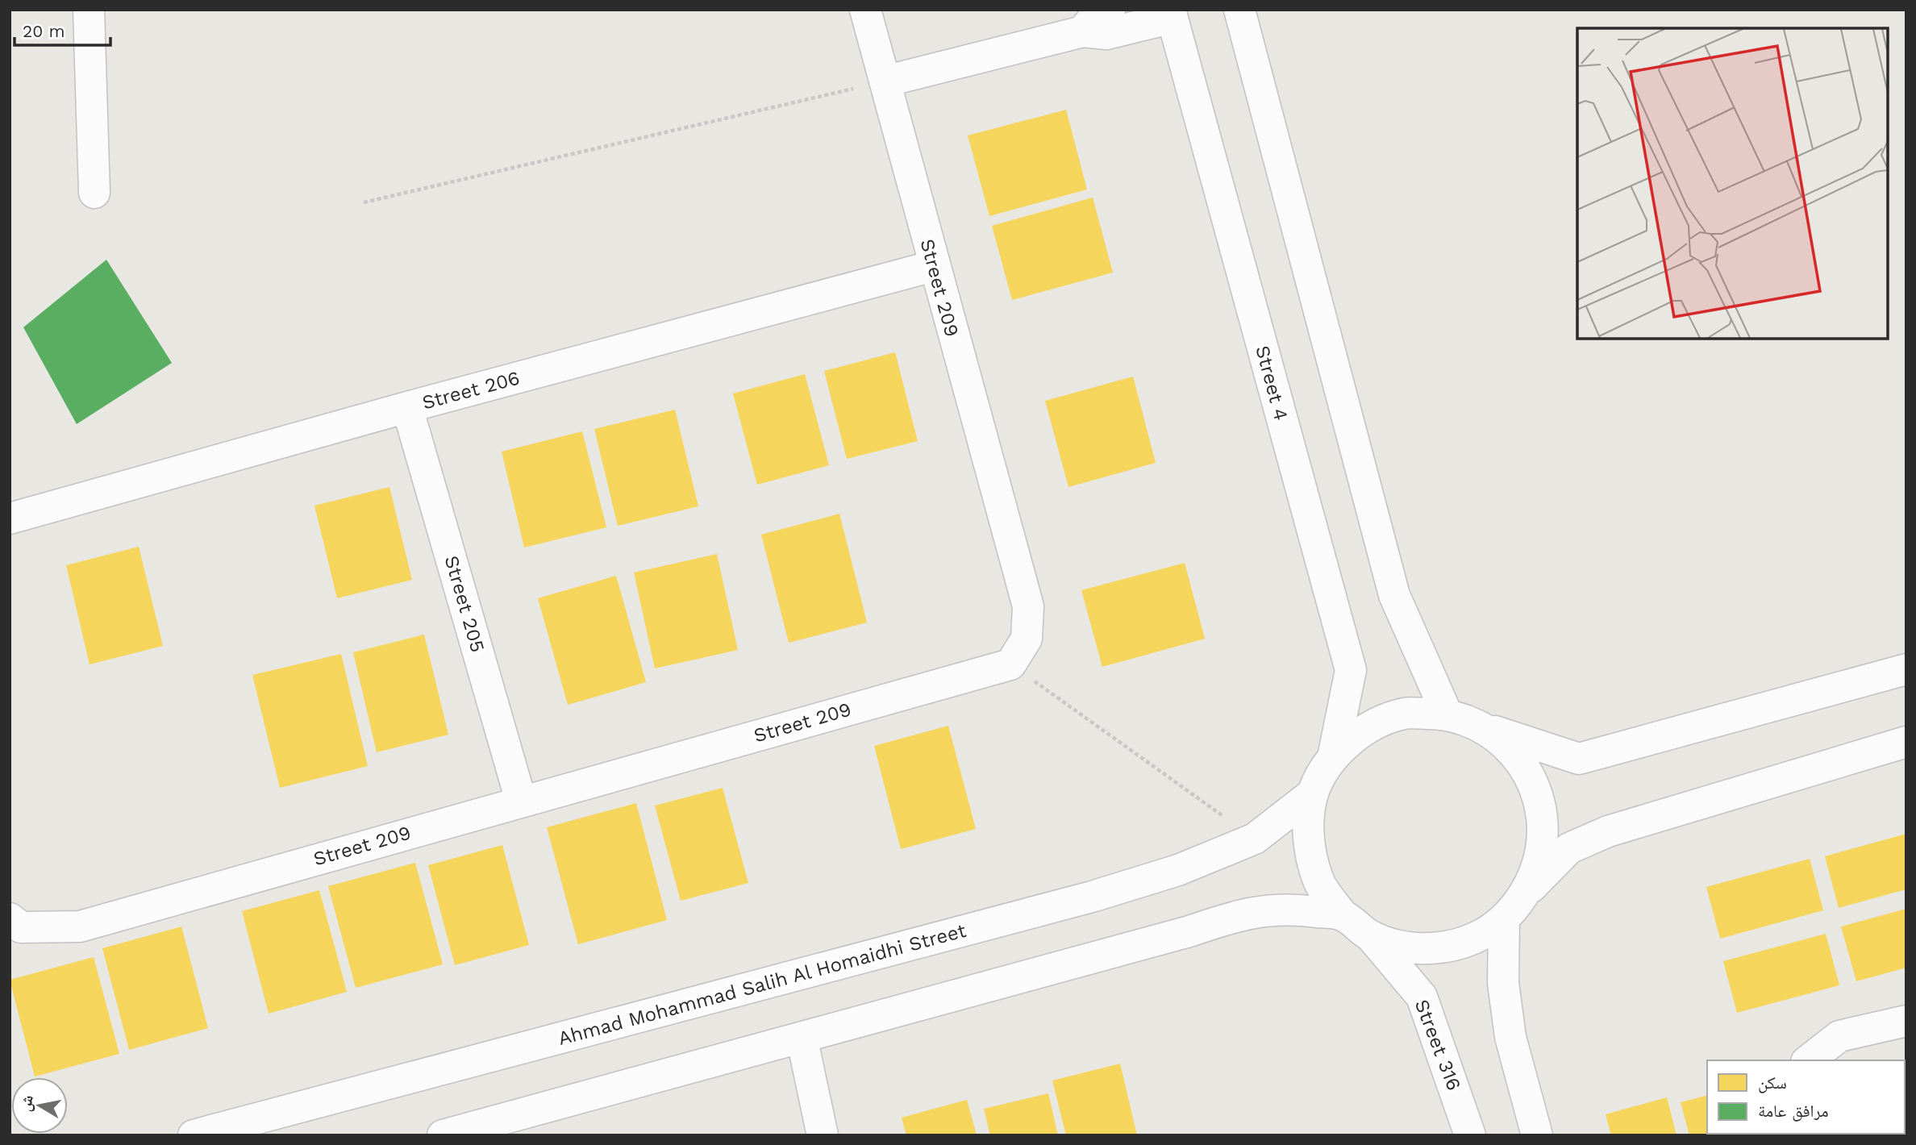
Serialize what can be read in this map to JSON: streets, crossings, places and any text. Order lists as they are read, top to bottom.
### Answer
{
  "streets": {
    "street": [
      "Street 209",
      "Street 4",
      "Street 206",
      "Street 205",
      "Ahmad Mohammad Salih Al Homaidhi Street",
      "Street 316"
    ]
  },
  "crossings": [
    ["Street 209", "Street 206"],
    ["Street 209", "Street 205"],
    ["Street 206", "Street 205"]
  ],
  "legend": ["سكن", "مرافق عامة"],
  "scale_bar": "20 m",
  "north": "left"
}
